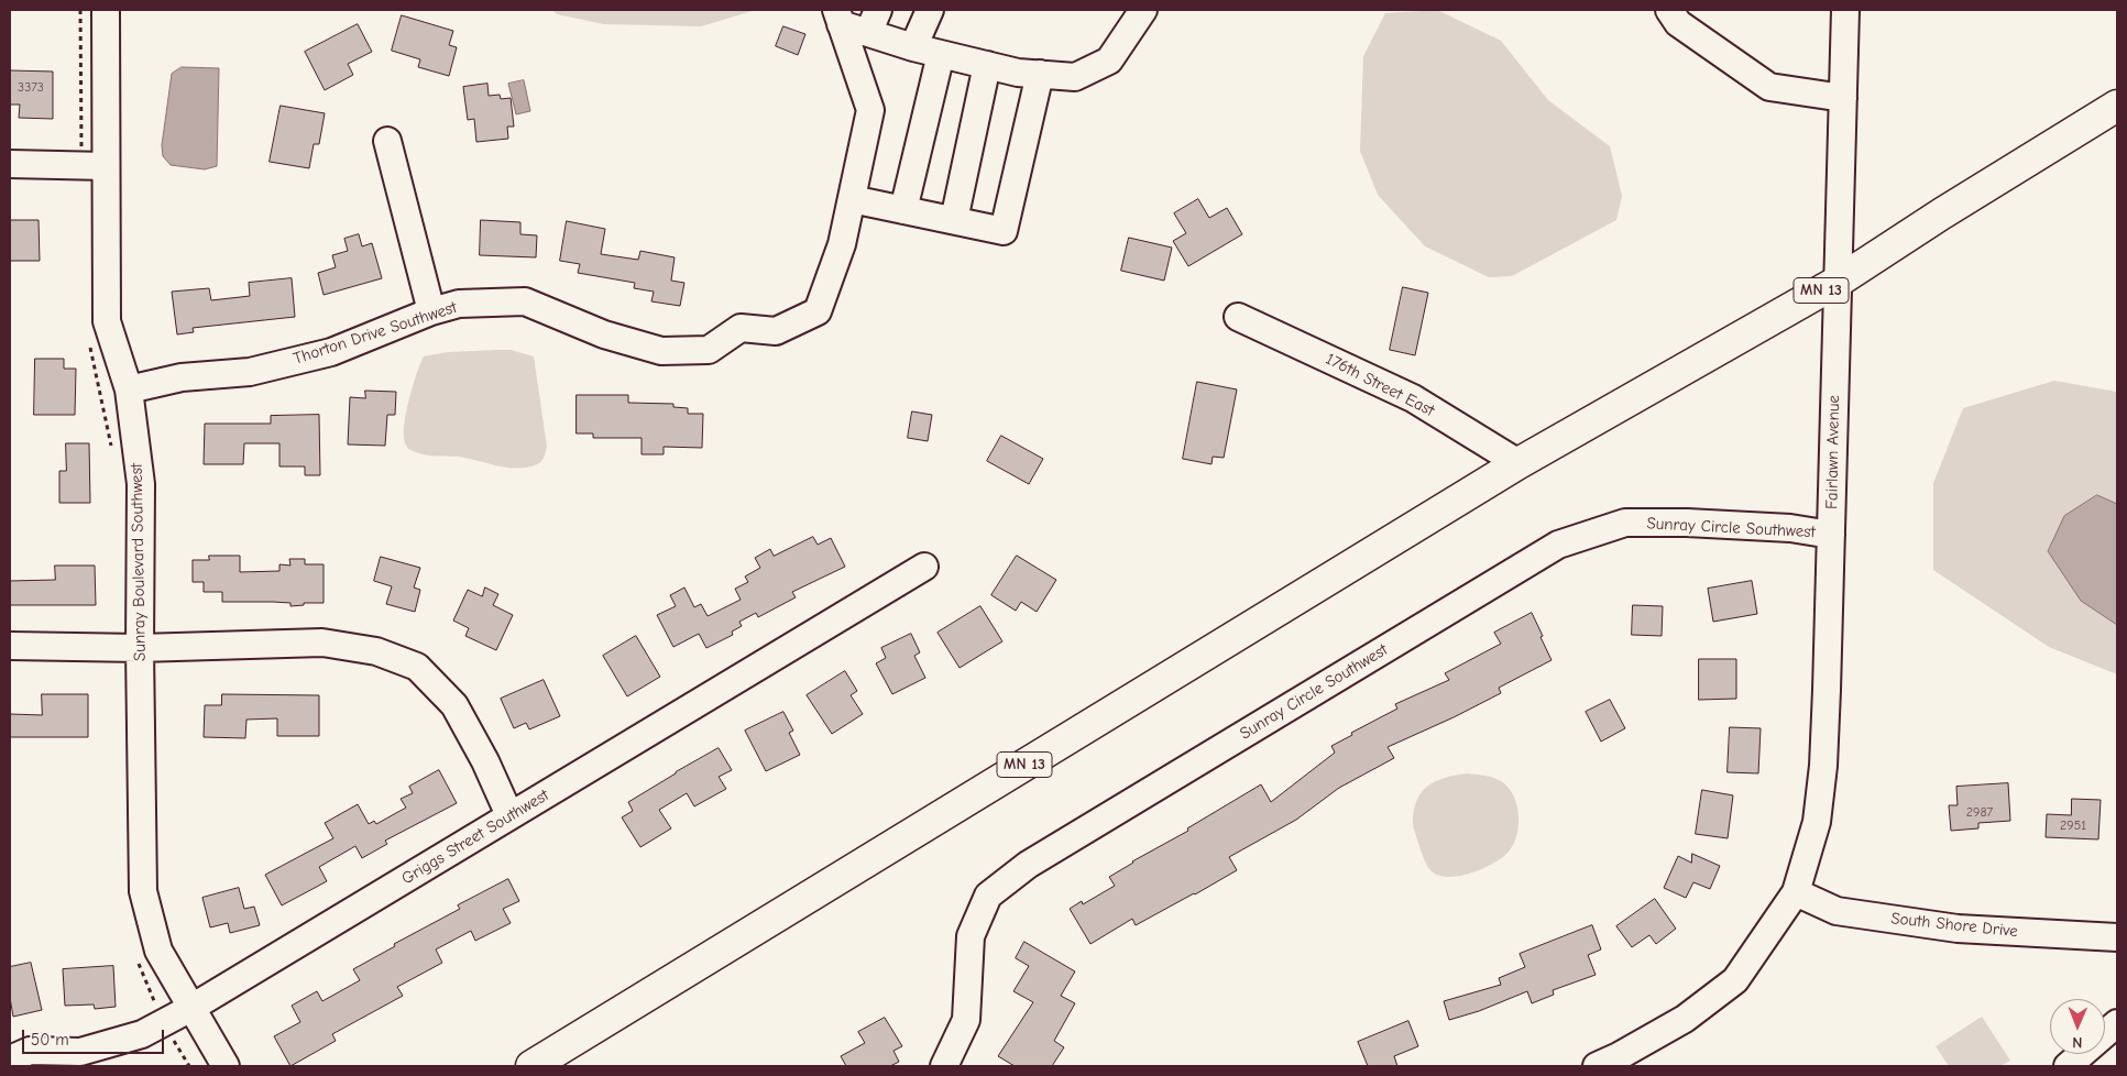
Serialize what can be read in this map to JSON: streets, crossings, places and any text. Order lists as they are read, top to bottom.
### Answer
{
  "streets": {
    "main road": ["MN 13"],
    "street": [
      "Thorton Drive Southwest",
      "176th Street East",
      "Fairlawn Avenue",
      "Sunray Circle Southwest",
      "Sunray Boulevard Southwest",
      "Griggs Street Southwest",
      "South Shore Drive"
    ]
  },
  "crossings": [
    ["MN 13", "176th Street East"],
    ["MN 13", "Fairlawn Avenue"],
    ["Thorton Drive Southwest", "Sunray Boulevard Southwest"],
    ["Fairlawn Avenue", "Sunray Circle Southwest"],
    ["Fairlawn Avenue", "South Shore Drive"],
    ["Sunray Boulevard Southwest", "Griggs Street Southwest"]
  ],
  "house_numbers": ["3373", "2987", "2951"],
  "scale_bar": "50 m",
  "north": "bottom"
}
